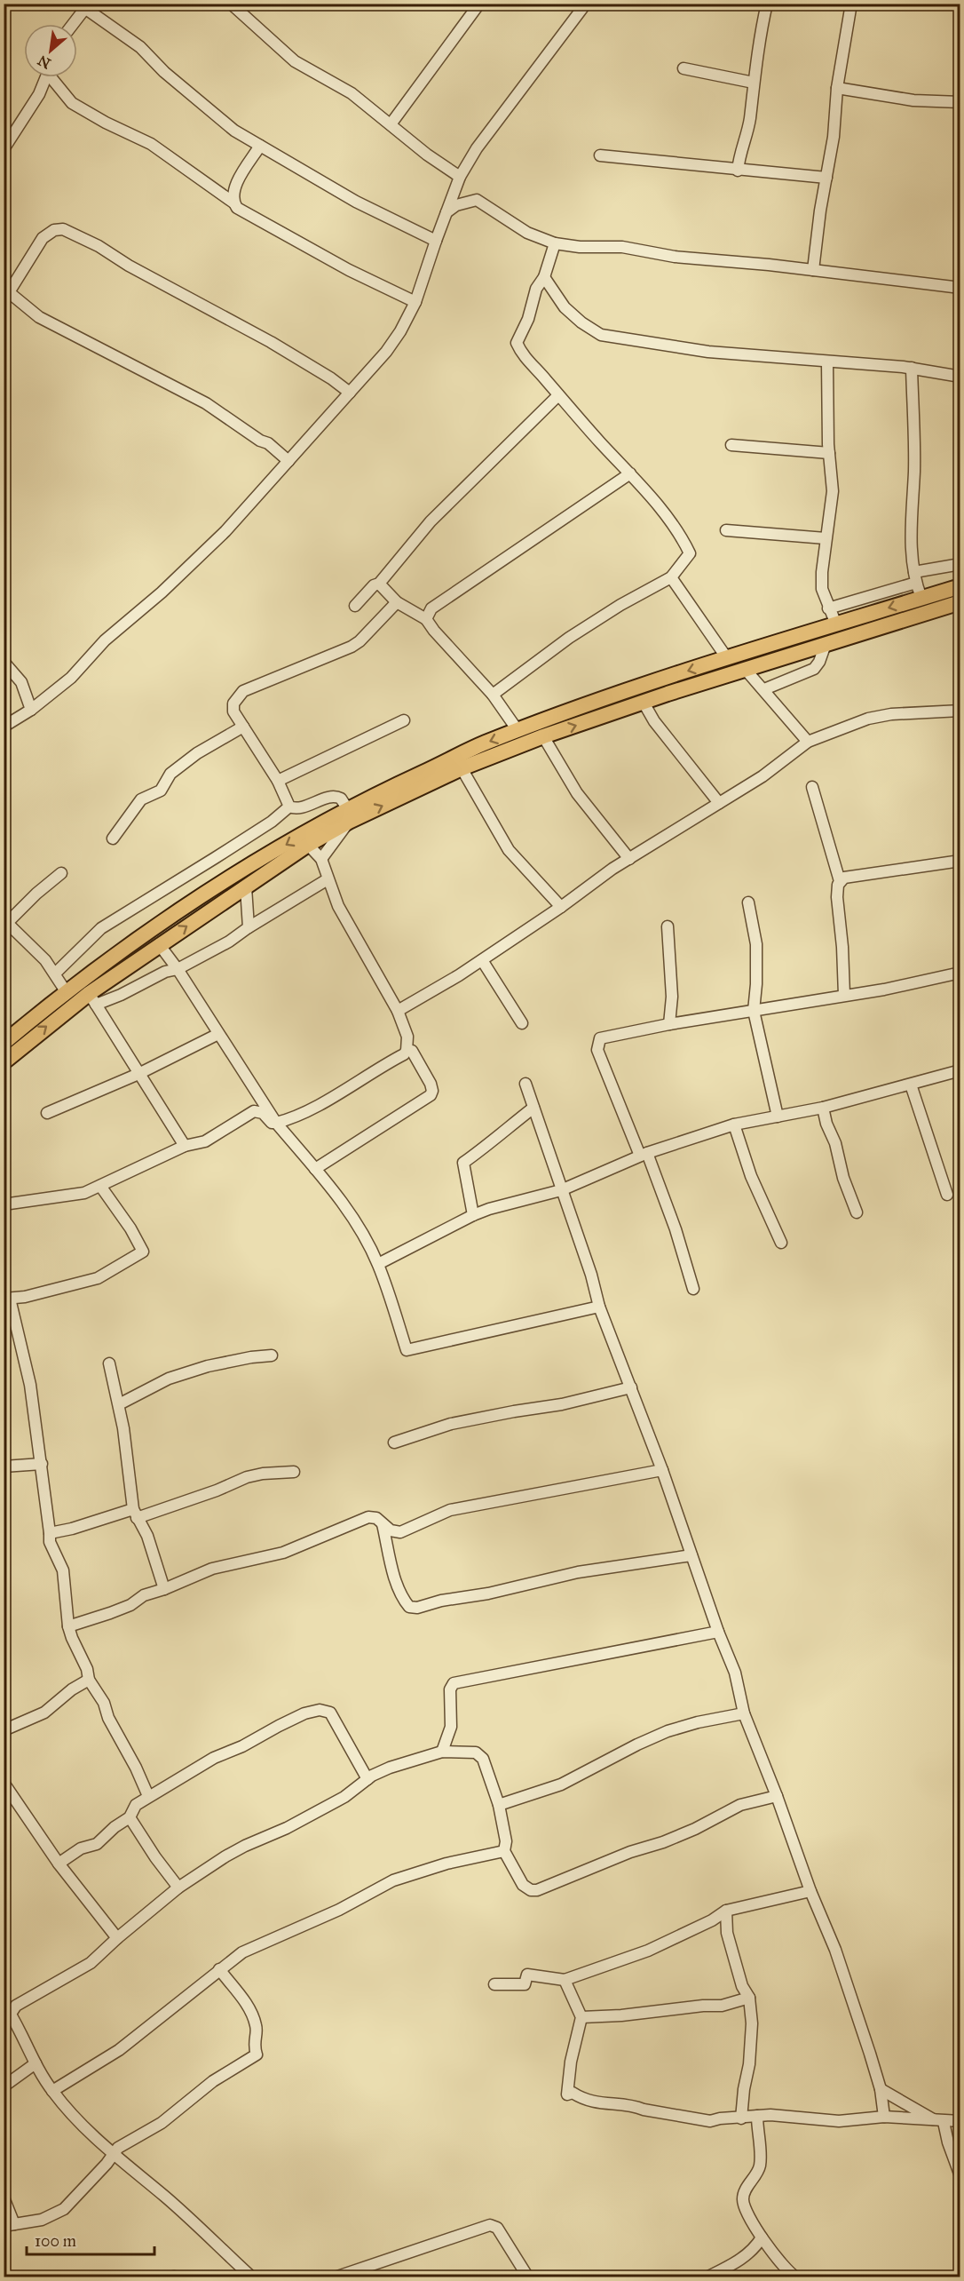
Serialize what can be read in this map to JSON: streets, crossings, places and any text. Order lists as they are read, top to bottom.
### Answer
{
  "scale_bar": "100 m",
  "north": "bottom left"
}
